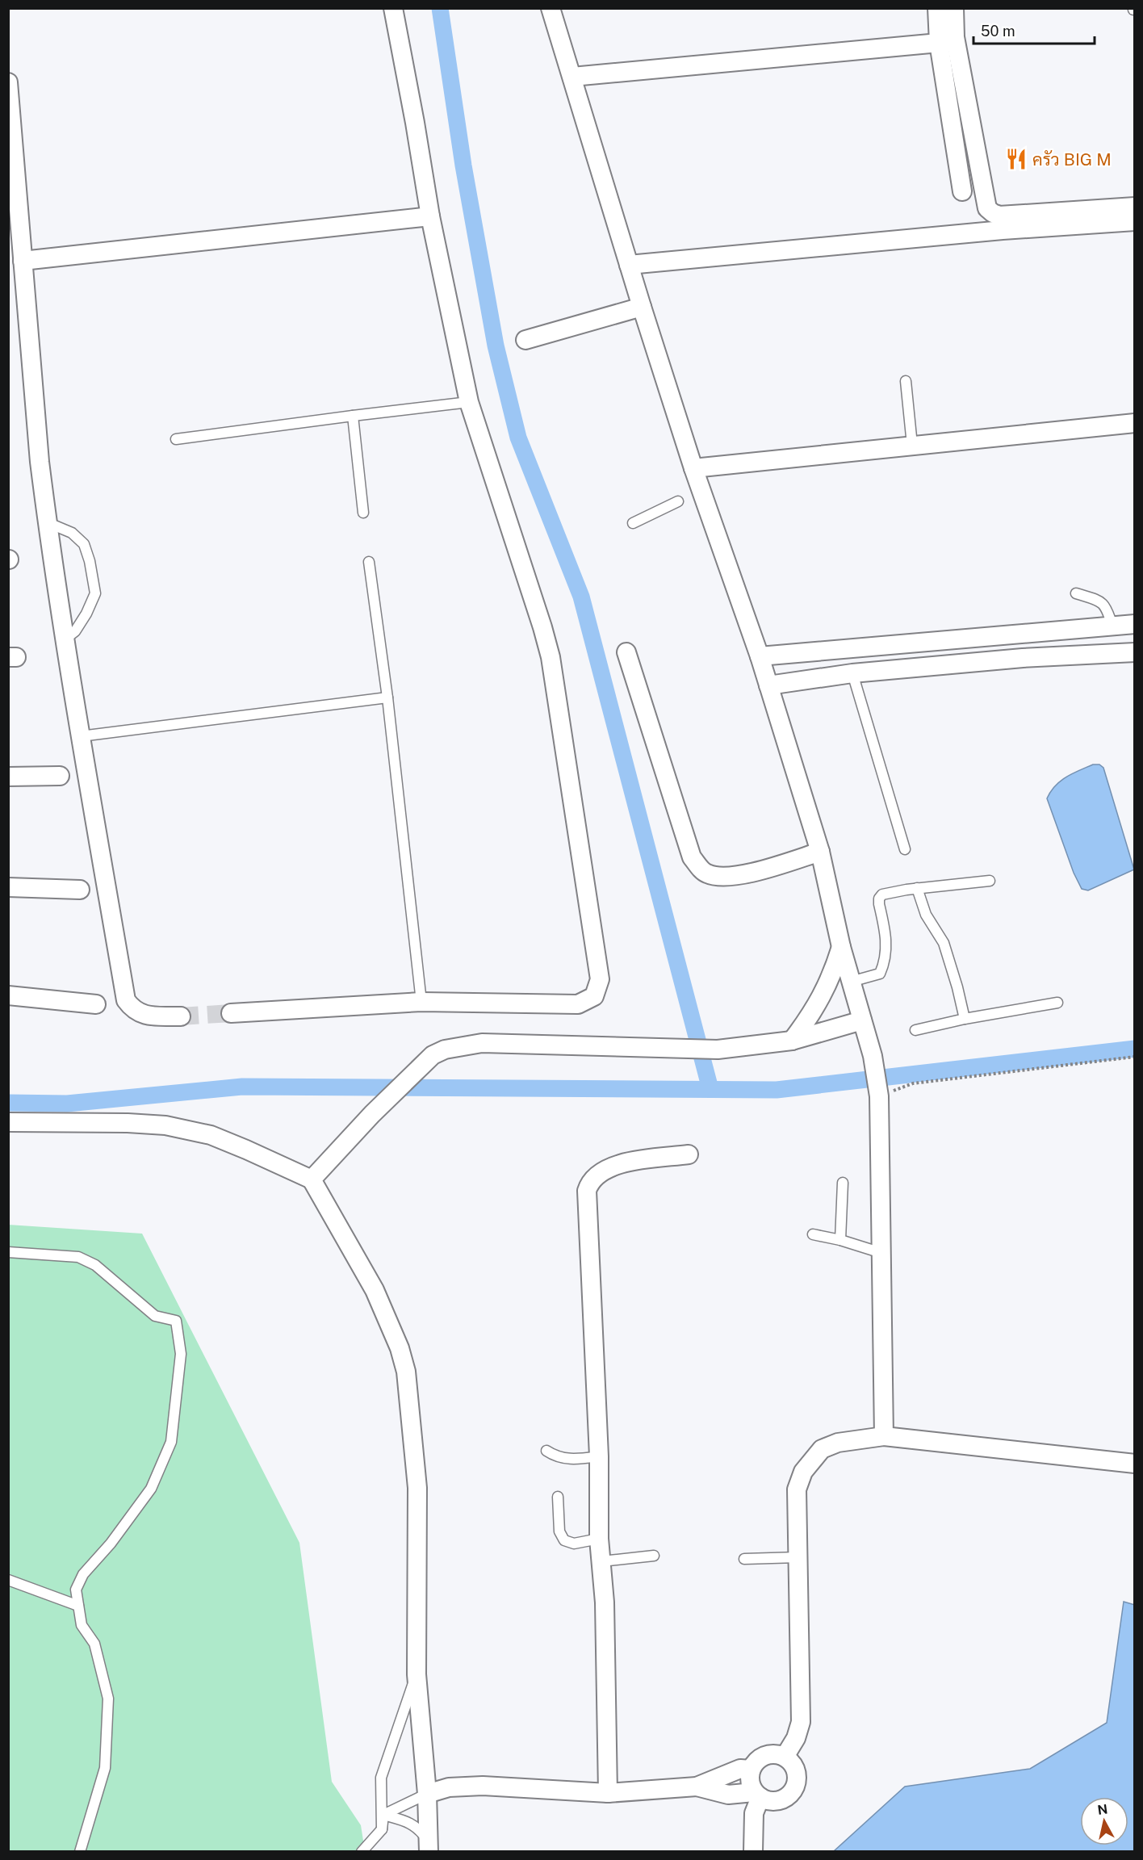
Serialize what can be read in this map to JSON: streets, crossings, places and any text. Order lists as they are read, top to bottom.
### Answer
{
  "places": {
    "restaurant": ["ครัว BIG M"]
  },
  "scale_bar": "50 m",
  "north": "top"
}
